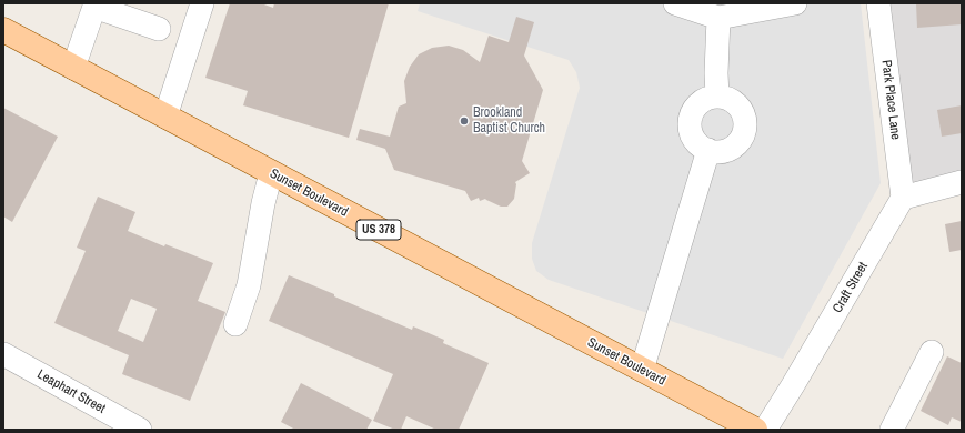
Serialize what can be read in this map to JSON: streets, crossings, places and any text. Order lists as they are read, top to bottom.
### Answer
{
  "streets": {
    "main road": ["Sunset Boulevard", "US 378"],
    "street": ["Park Place Lane", "Craft Street", "Leaphart Street"]
  },
  "crossings": [
    ["Park Place Lane", "Craft Street"]
  ],
  "places": ["Brookland Baptist Church"]
}
